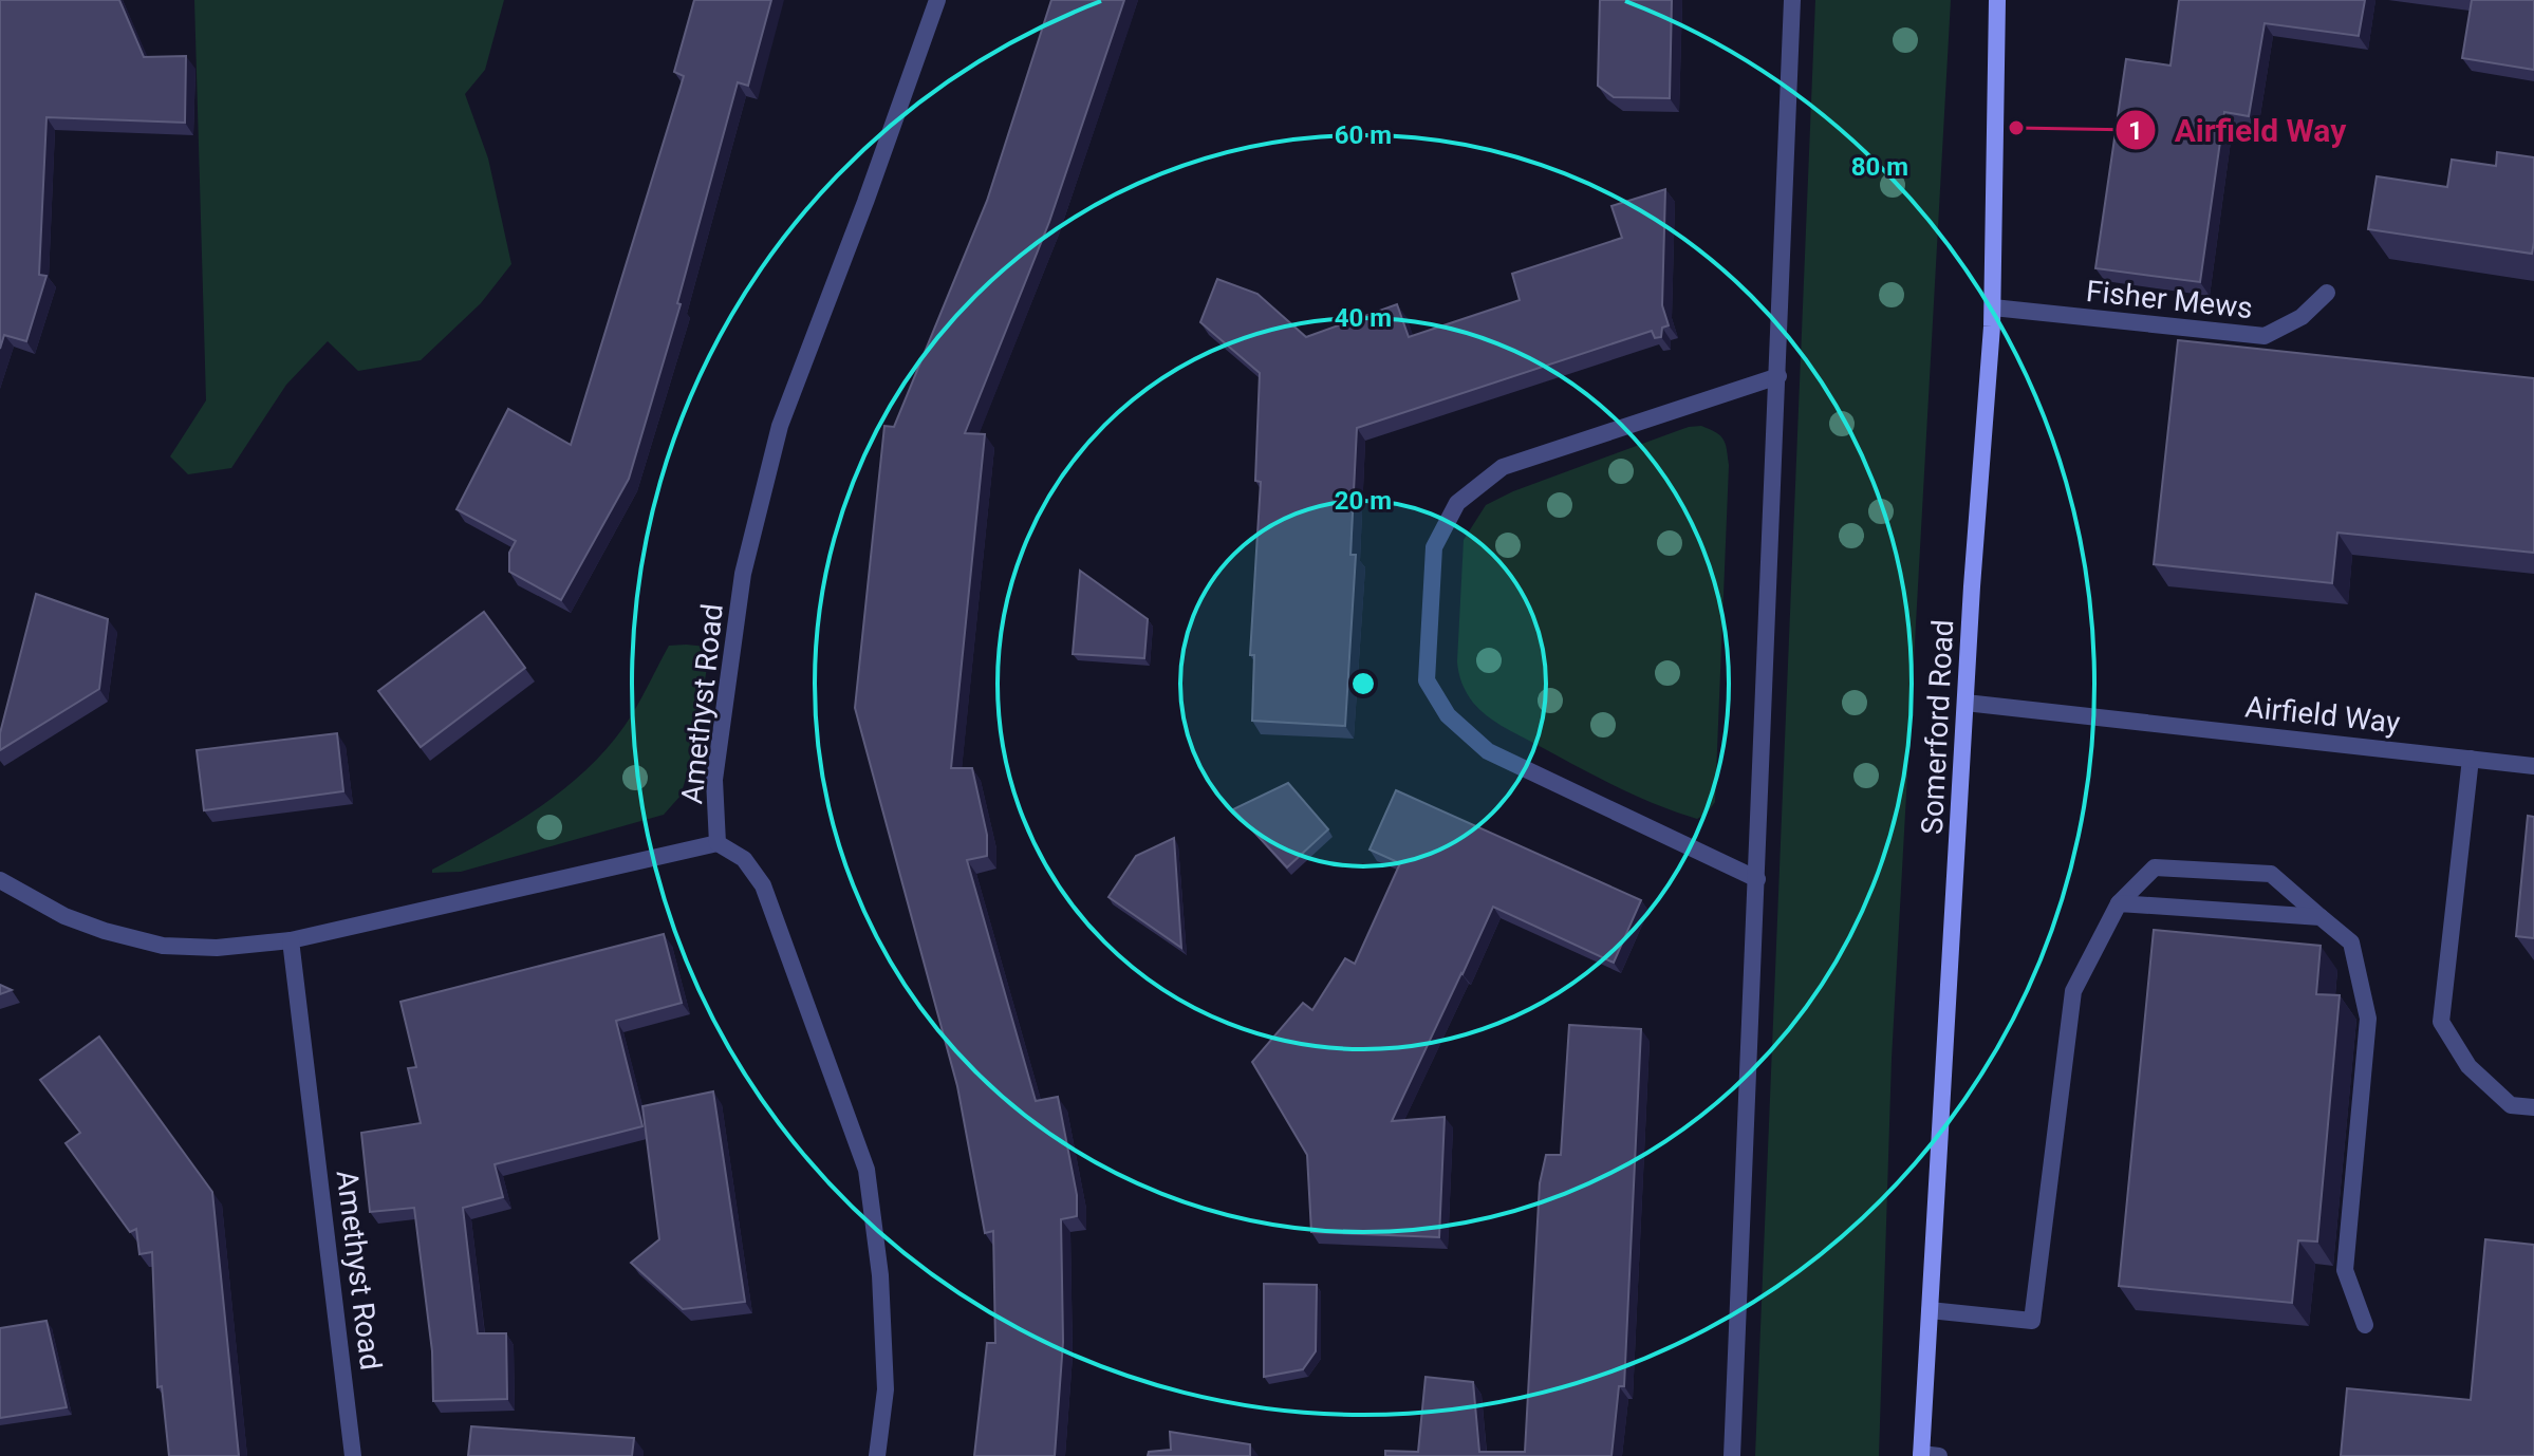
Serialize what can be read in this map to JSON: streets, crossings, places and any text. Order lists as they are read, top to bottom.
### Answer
{
  "streets": {
    "main road": ["Somerford Road"],
    "street": ["Fisher Mews", "Amethyst Road", "Airfield Way"]
  },
  "crossings": [
    ["Fisher Mews", "Somerford Road"],
    ["Airfield Way", "Somerford Road"]
  ],
  "places": ["Airfield Way"],
  "rings": [
    "60 m",
    "80 m",
    "40 m",
    "20 m"
  ]
}
